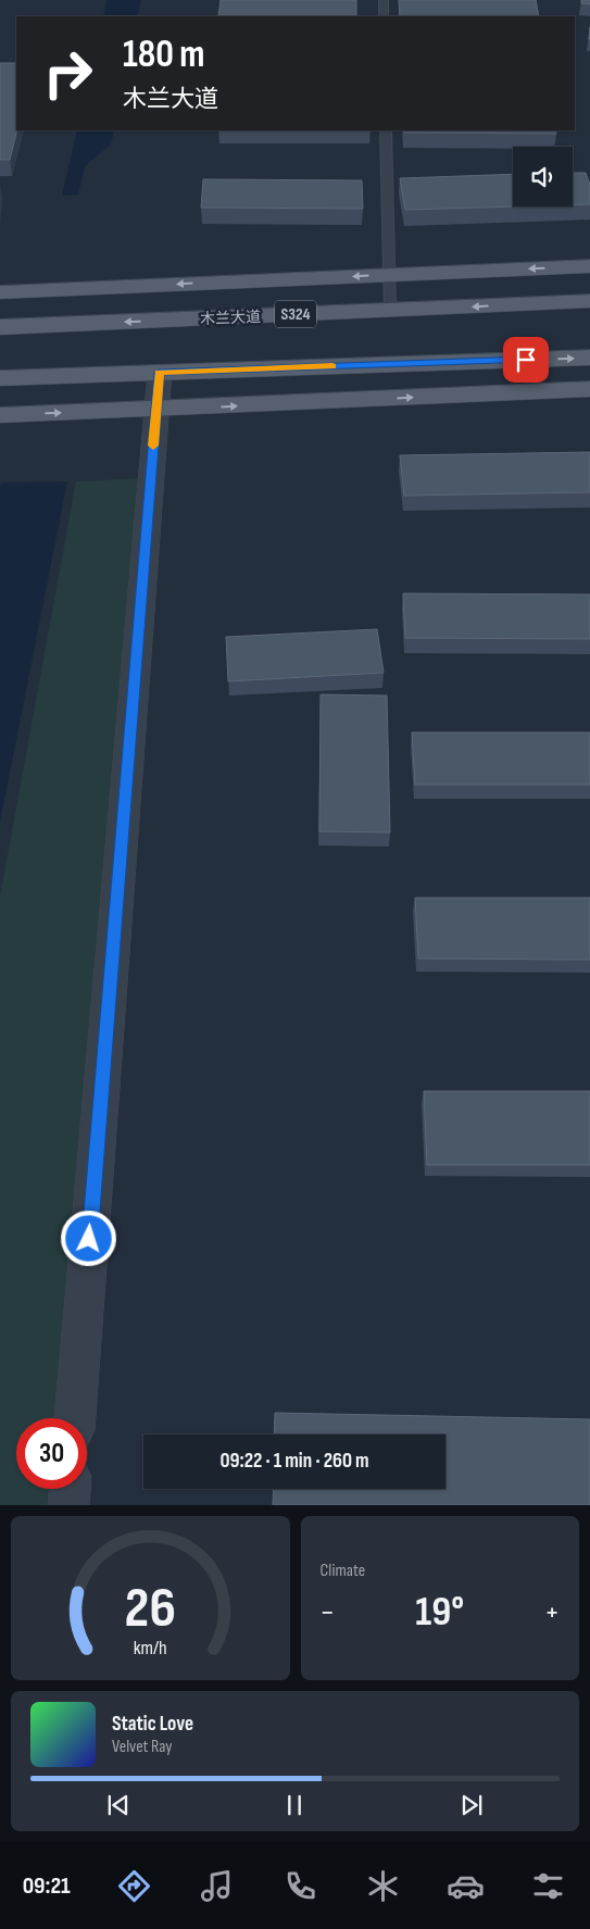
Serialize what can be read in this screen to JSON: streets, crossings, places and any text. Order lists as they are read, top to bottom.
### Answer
{
  "streets": {
    "main road": ["S324", "木兰大道"]
  },
  "page": {
    "turn": ["180 m", "木兰大道"],
    "limit": "30",
    "trip": "09:22 · 1 min · 260 m",
    "tile": "Climate",
    "heat": ["−", "19°", "+"],
    "song": ["Static Love", "Velvet Ray"],
    "tabs": "09:21",
    "gauge": ["26", "km/h"]
  }
}
